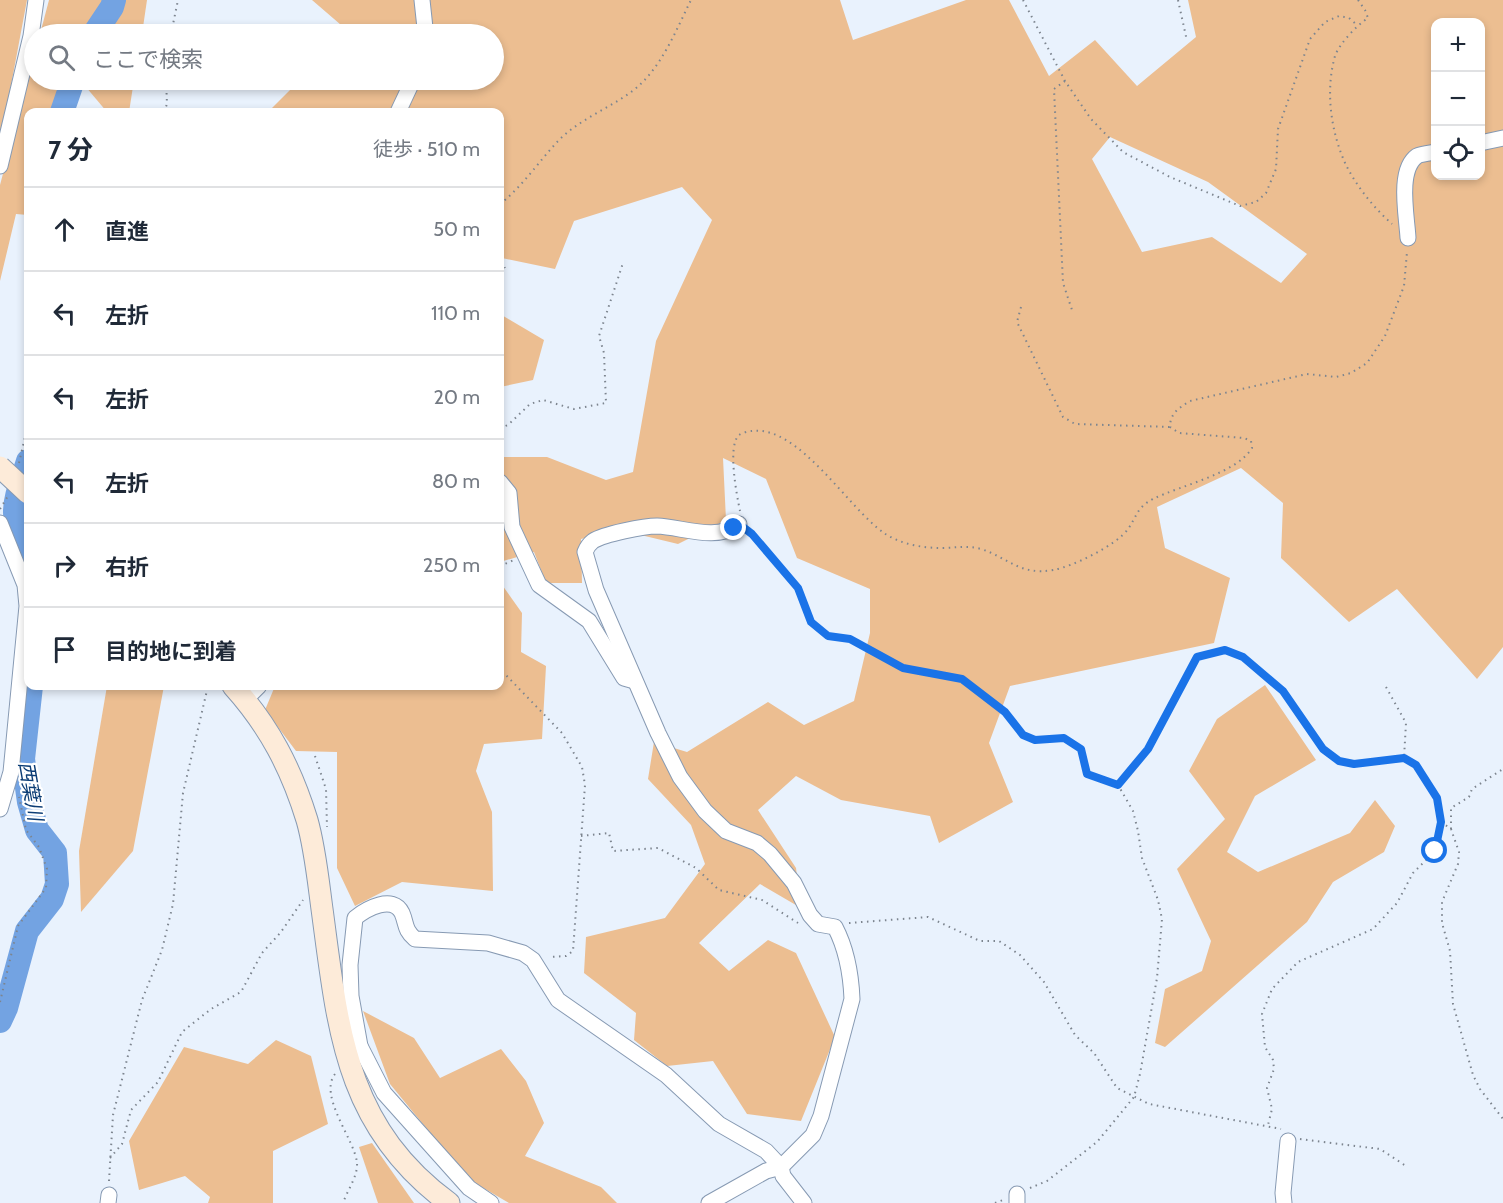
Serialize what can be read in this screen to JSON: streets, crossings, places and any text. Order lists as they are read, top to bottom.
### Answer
{
  "water": ["西葉川"],
  "page": {
    "map_buttons": ["+", "−"],
    "search": "ここで検索",
    "heading": ["7 分", "徒歩 · 510 m"],
    "list": [
      ["直進", "50 m"],
      ["左折", "110 m"],
      ["左折", "20 m"],
      ["左折", "80 m"],
      ["右折", "250 m"],
      "目的地に到着"
    ]
  }
}
